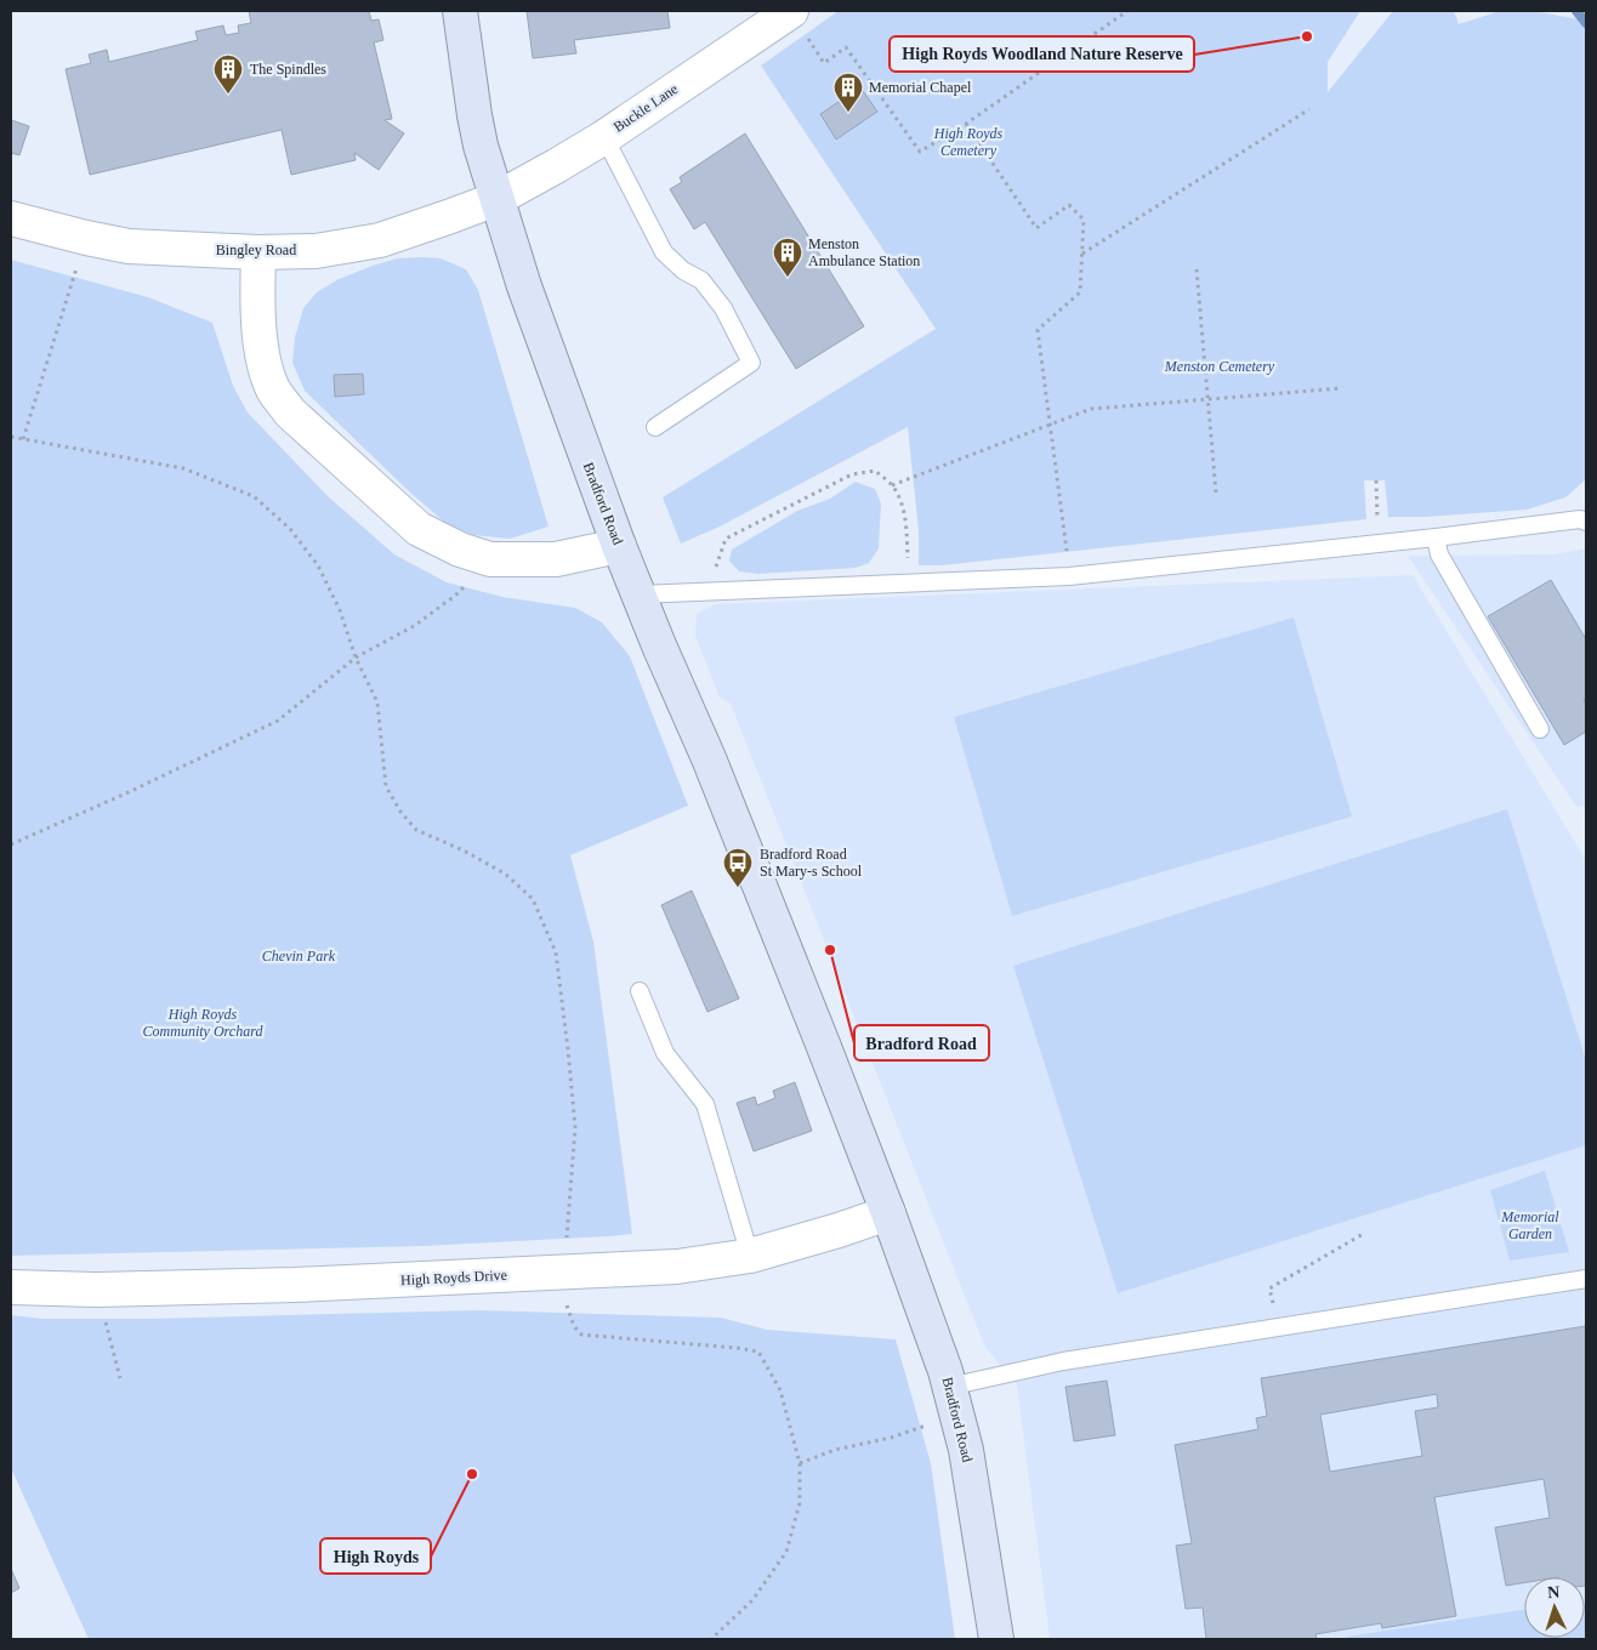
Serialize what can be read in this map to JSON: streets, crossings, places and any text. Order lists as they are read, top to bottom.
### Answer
{
  "streets": {
    "main road": ["Bradford Road"],
    "street": ["Buckle Lane", "Bingley Road", "High Royds Drive"]
  },
  "crossings": [
    ["Buckle Lane", "Bingley Road"],
    ["Buckle Lane", "Bradford Road"],
    ["Bingley Road", "Bradford Road"],
    ["Bradford Road", "High Royds Drive"]
  ],
  "parks": [
    "High Royds Cemetery",
    "Menston Cemetery",
    "Chevin Park",
    "High Royds Community Orchard",
    "Memorial Garden"
  ],
  "places": {
    "other": ["High Royds Woodland Nature Reserve", "Bradford Road", "High Royds"],
    "building": ["The Spindles", "Memorial Chapel", "Menston Ambulance Station"],
    "bus stop": ["Bradford Road St Mary-s School"]
  },
  "north": "top"
}
